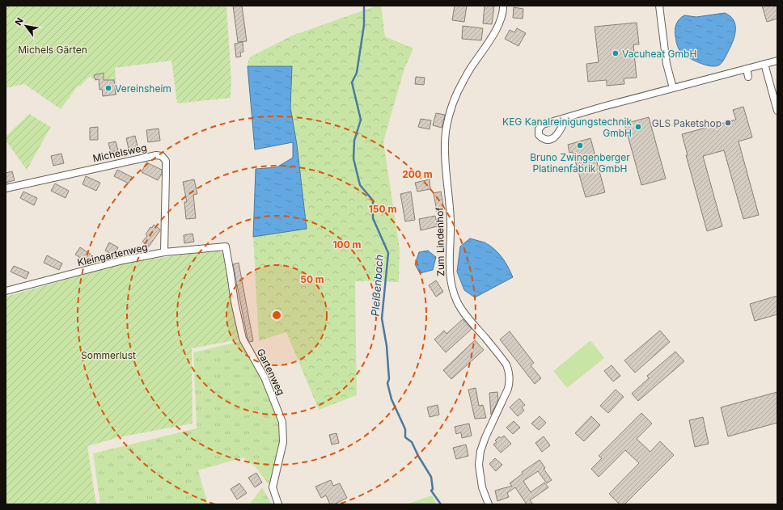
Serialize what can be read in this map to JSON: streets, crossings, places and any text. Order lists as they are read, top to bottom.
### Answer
{
  "streets": {
    "street": [
      "Michelsweg",
      "Zum Lindenhof",
      "Kleingartenweg",
      "Gartenweg"
    ]
  },
  "crossings": [
    ["Michelsweg", "Kleingartenweg"],
    ["Kleingartenweg", "Gartenweg"]
  ],
  "water": ["Pleißenbach"],
  "parks": ["Michels Gärten", "Sommerlust"],
  "places": [
    "Vacuheat GmbH",
    "Vereinsheim",
    "GLS Paketshop",
    "KEG Kanalreinigungstechnik GmbH",
    "Bruno Zwingenberger Platinenfabrik GmbH"
  ],
  "north": "top left",
  "rings": [
    "200 m",
    "150 m",
    "100 m",
    "50 m"
  ]
}
